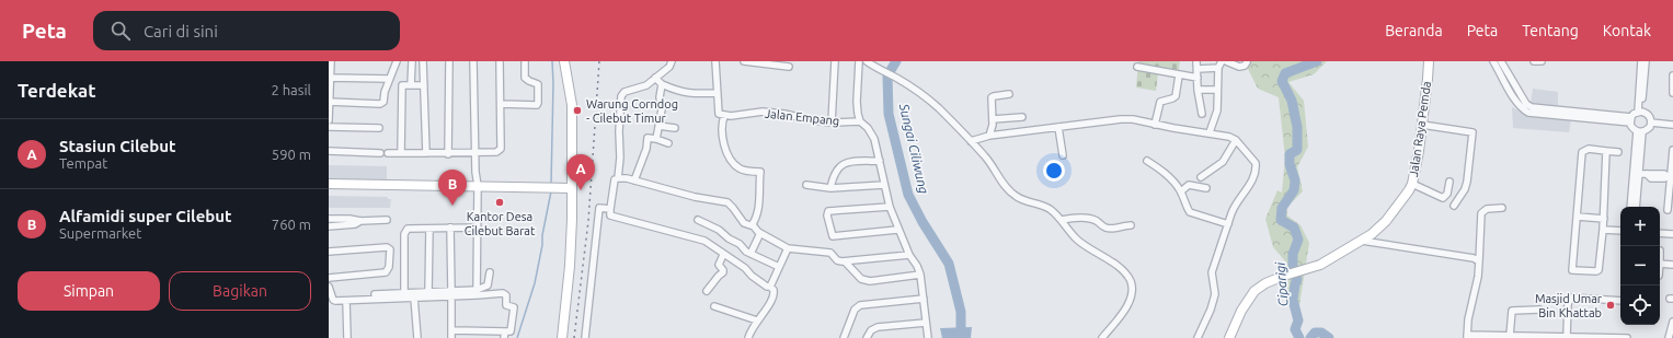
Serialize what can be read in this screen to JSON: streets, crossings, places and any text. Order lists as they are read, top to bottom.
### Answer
{
  "streets": {
    "main road": ["Jalan Raya Pemda"],
    "street": ["Jalan Empang"]
  },
  "water": ["Sungai Ciliwung", "Ciparigi"],
  "places": ["Warung Corndog - Cilebut Timur", "Kantor Desa Cilebut Barat", "Masjid Umar Bin Khattab"],
  "page": {
    "header": "Peta",
    "search": "Cari di sini",
    "nav": [
      "Beranda",
      "Peta",
      "Tentang",
      "Kontak"
    ],
    "heading": ["Terdekat", "2 hasil"],
    "list": [
      {
        "mark": "A",
        "name": "Stasiun Cilebut",
        "note": "Tempat",
        "value": "590 m"
      },
      {
        "mark": "B",
        "name": "Alfamidi super Cilebut",
        "note": "Supermarket",
        "value": "760 m"
      }
    ],
    "pins": ["A", "B"],
    "map_buttons": ["+", "−"],
    "buttons": ["Simpan", "Bagikan"]
  }
}
